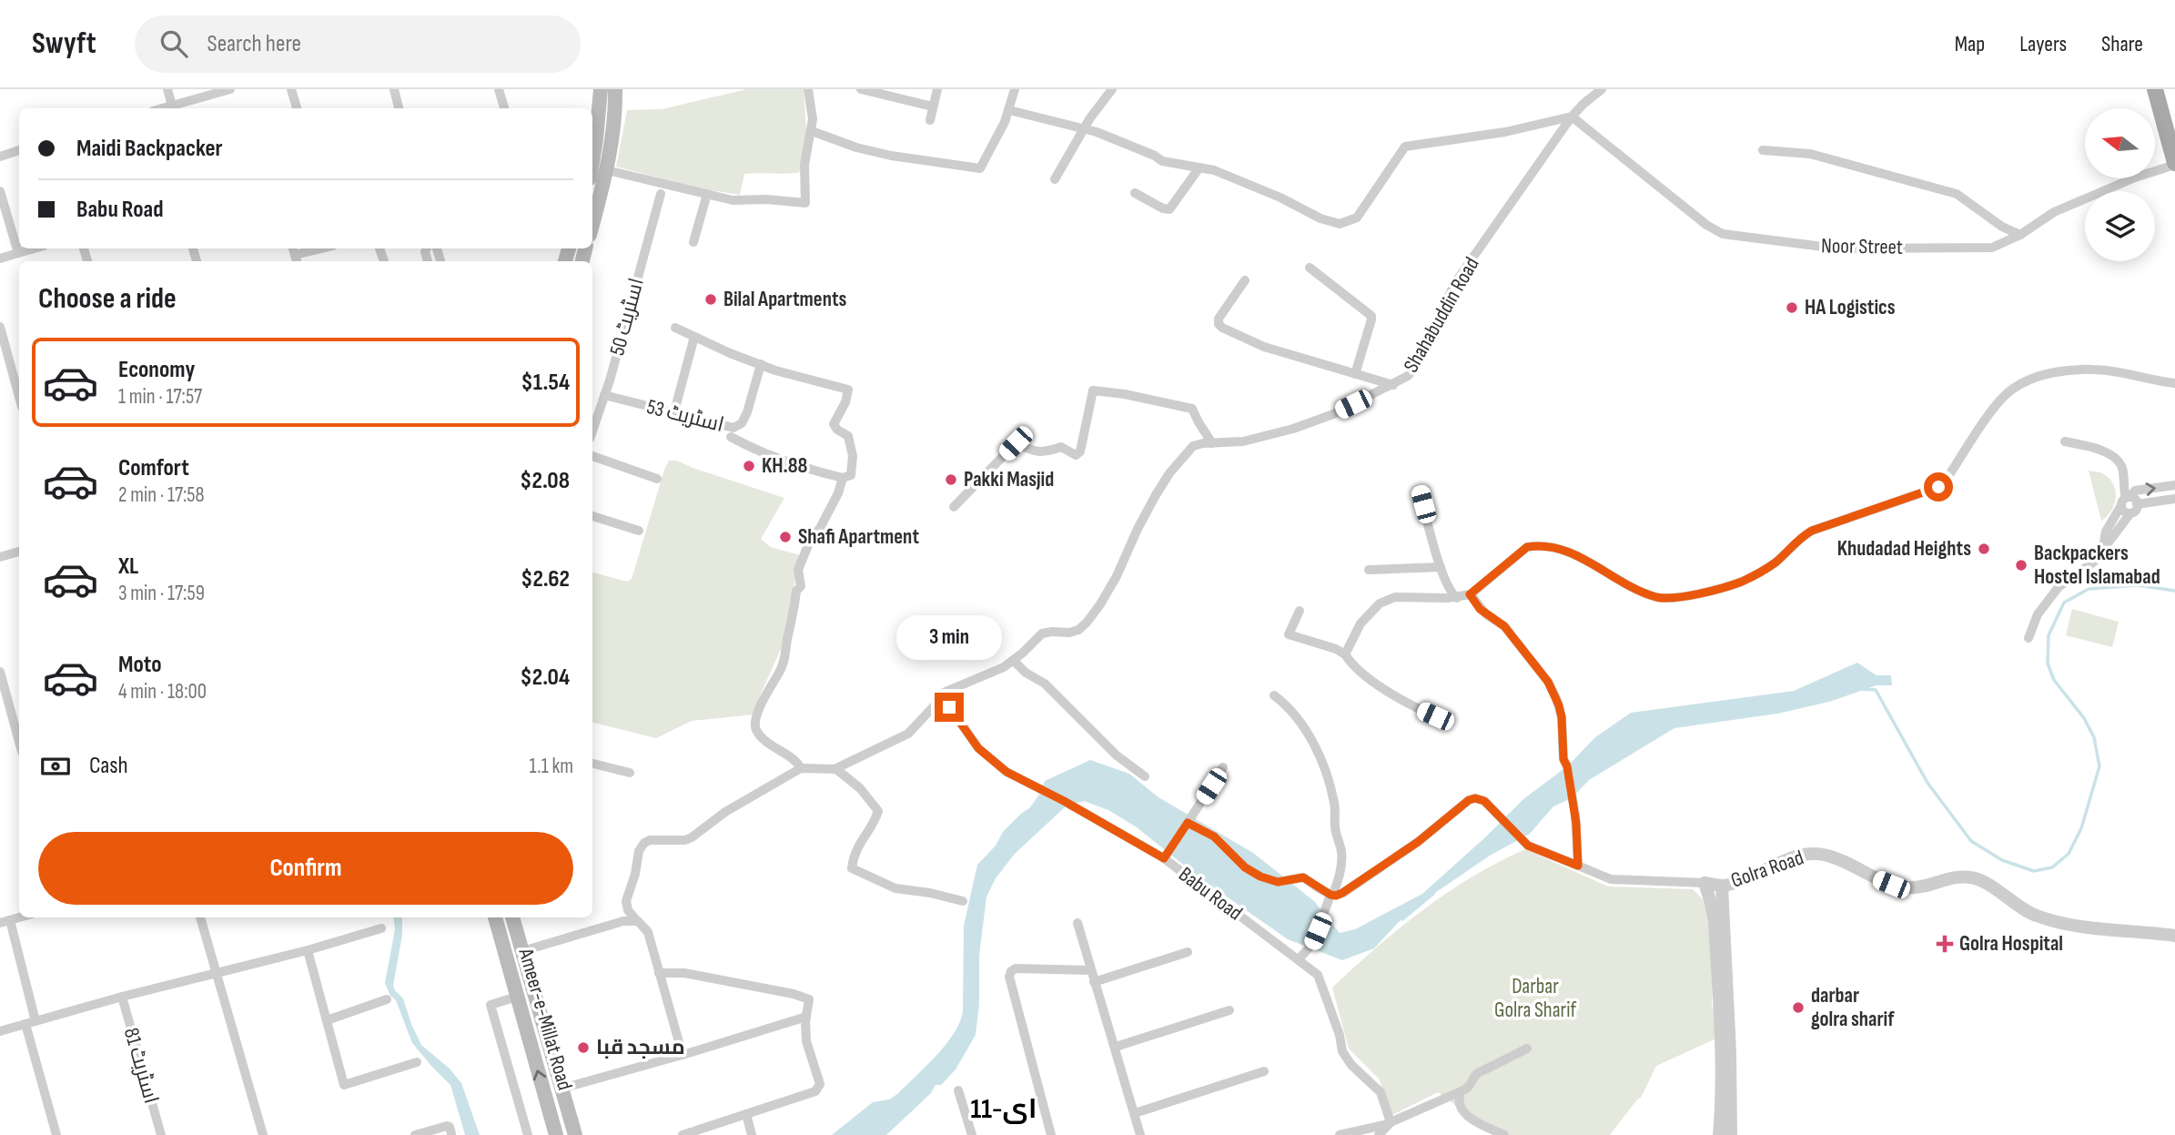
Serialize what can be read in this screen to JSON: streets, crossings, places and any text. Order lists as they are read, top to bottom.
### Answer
{
  "streets": {
    "main road": ["Ameer-e-Millat Road"],
    "street": [
      "Noor Street",
      "Shahabuddin Road",
      "اسٹریٹ 50",
      "اسٹریٹ 53",
      "Golra Road",
      "Babu Road",
      "اسٹریٹ 81"
    ]
  },
  "crossings": [
    ["Noor Street", "Shahabuddin Road"],
    ["اسٹریٹ 50", "اسٹریٹ 53"]
  ],
  "districts": ["ای-11"],
  "parks": ["Darbar Golra Sharif"],
  "places": {
    "other": [
      "Bilal Apartments",
      "HA Logistics",
      "KH.88",
      "Pakki Masjid",
      "Shafi Apartment",
      "Khudadad Heights",
      "Backpackers Hostel Islamabad",
      "darbar golra sharif",
      "مسجد قبا"
    ],
    "health": ["Golra Hospital"]
  },
  "north": "left",
  "page": {
    "header": "Swyft",
    "search": "Search here",
    "nav": ["Map", "Layers", "Share"],
    "banner": ["Maidi Backpacker", "Babu Road"],
    "heading": "Choose a ride",
    "list": [
      {
        "name": "Economy",
        "note": "1 min · 17:57",
        "value": "$1.54"
      },
      {
        "name": "Comfort",
        "note": "2 min · 17:58",
        "value": "$2.08"
      },
      {
        "name": "XL",
        "note": "3 min · 17:59",
        "value": "$2.62"
      },
      {
        "name": "Moto",
        "note": "4 min · 18:00",
        "value": "$2.04"
      }
    ],
    "bubble": "3 min",
    "pay": ["Cash", "1.1 km"],
    "buttons": "Confirm"
  }
}
